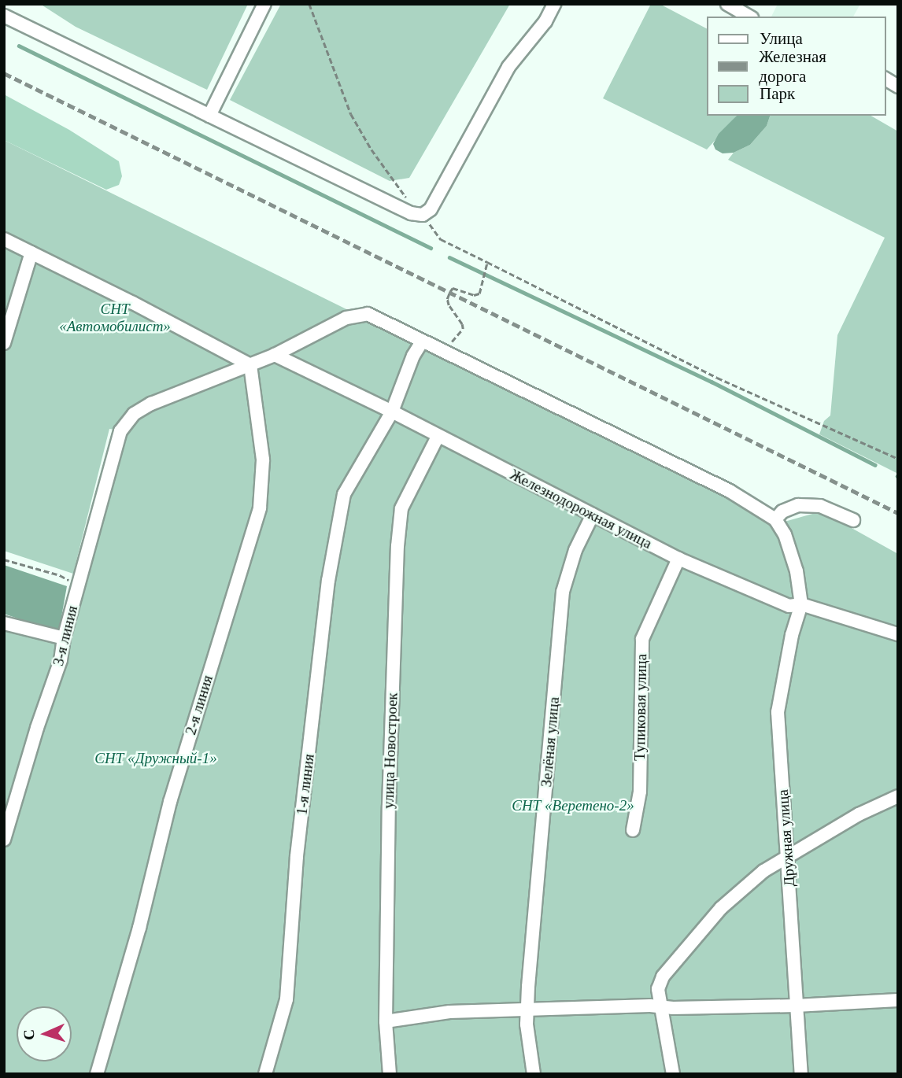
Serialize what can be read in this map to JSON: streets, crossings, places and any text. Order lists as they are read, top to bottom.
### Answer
{
  "streets": {
    "street": [
      "Железнодорожная улица",
      "3-я линия",
      "2-я линия",
      "Тупиковая улица",
      "Зелёная улица",
      "улица Новостроек",
      "1-я линия",
      "Дружная улица"
    ]
  },
  "crossings": [
    ["Железнодорожная улица", "Тупиковая улица"],
    ["Железнодорожная улица", "Зелёная улица"],
    ["Железнодорожная улица", "улица Новостроек"],
    ["Железнодорожная улица", "1-я линия"],
    ["Железнодорожная улица", "Дружная улица"],
    ["3-я линия", "2-я линия"]
  ],
  "parks": ["СНТ «Автомобилист»", "СНТ «Дружный-1»", "СНТ «Веретено-2»"],
  "legend": ["Улица", "Железная дорога", "Парк"],
  "north": "left"
}
